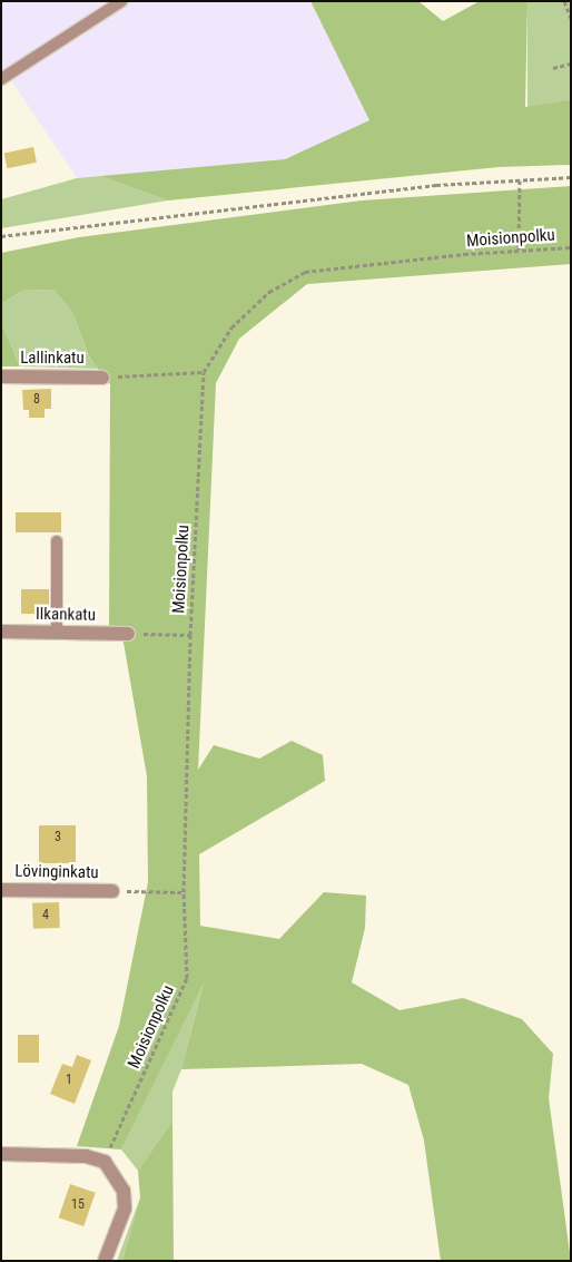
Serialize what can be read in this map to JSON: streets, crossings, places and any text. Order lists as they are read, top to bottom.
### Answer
{
  "streets": {
    "street": ["Lallinkatu", "Ilkankatu", "Lövinginkatu"],
    "path": ["Moisionpolku"]
  },
  "house_numbers": [
    "8",
    "3",
    "4",
    "1",
    "15"
  ]
}
